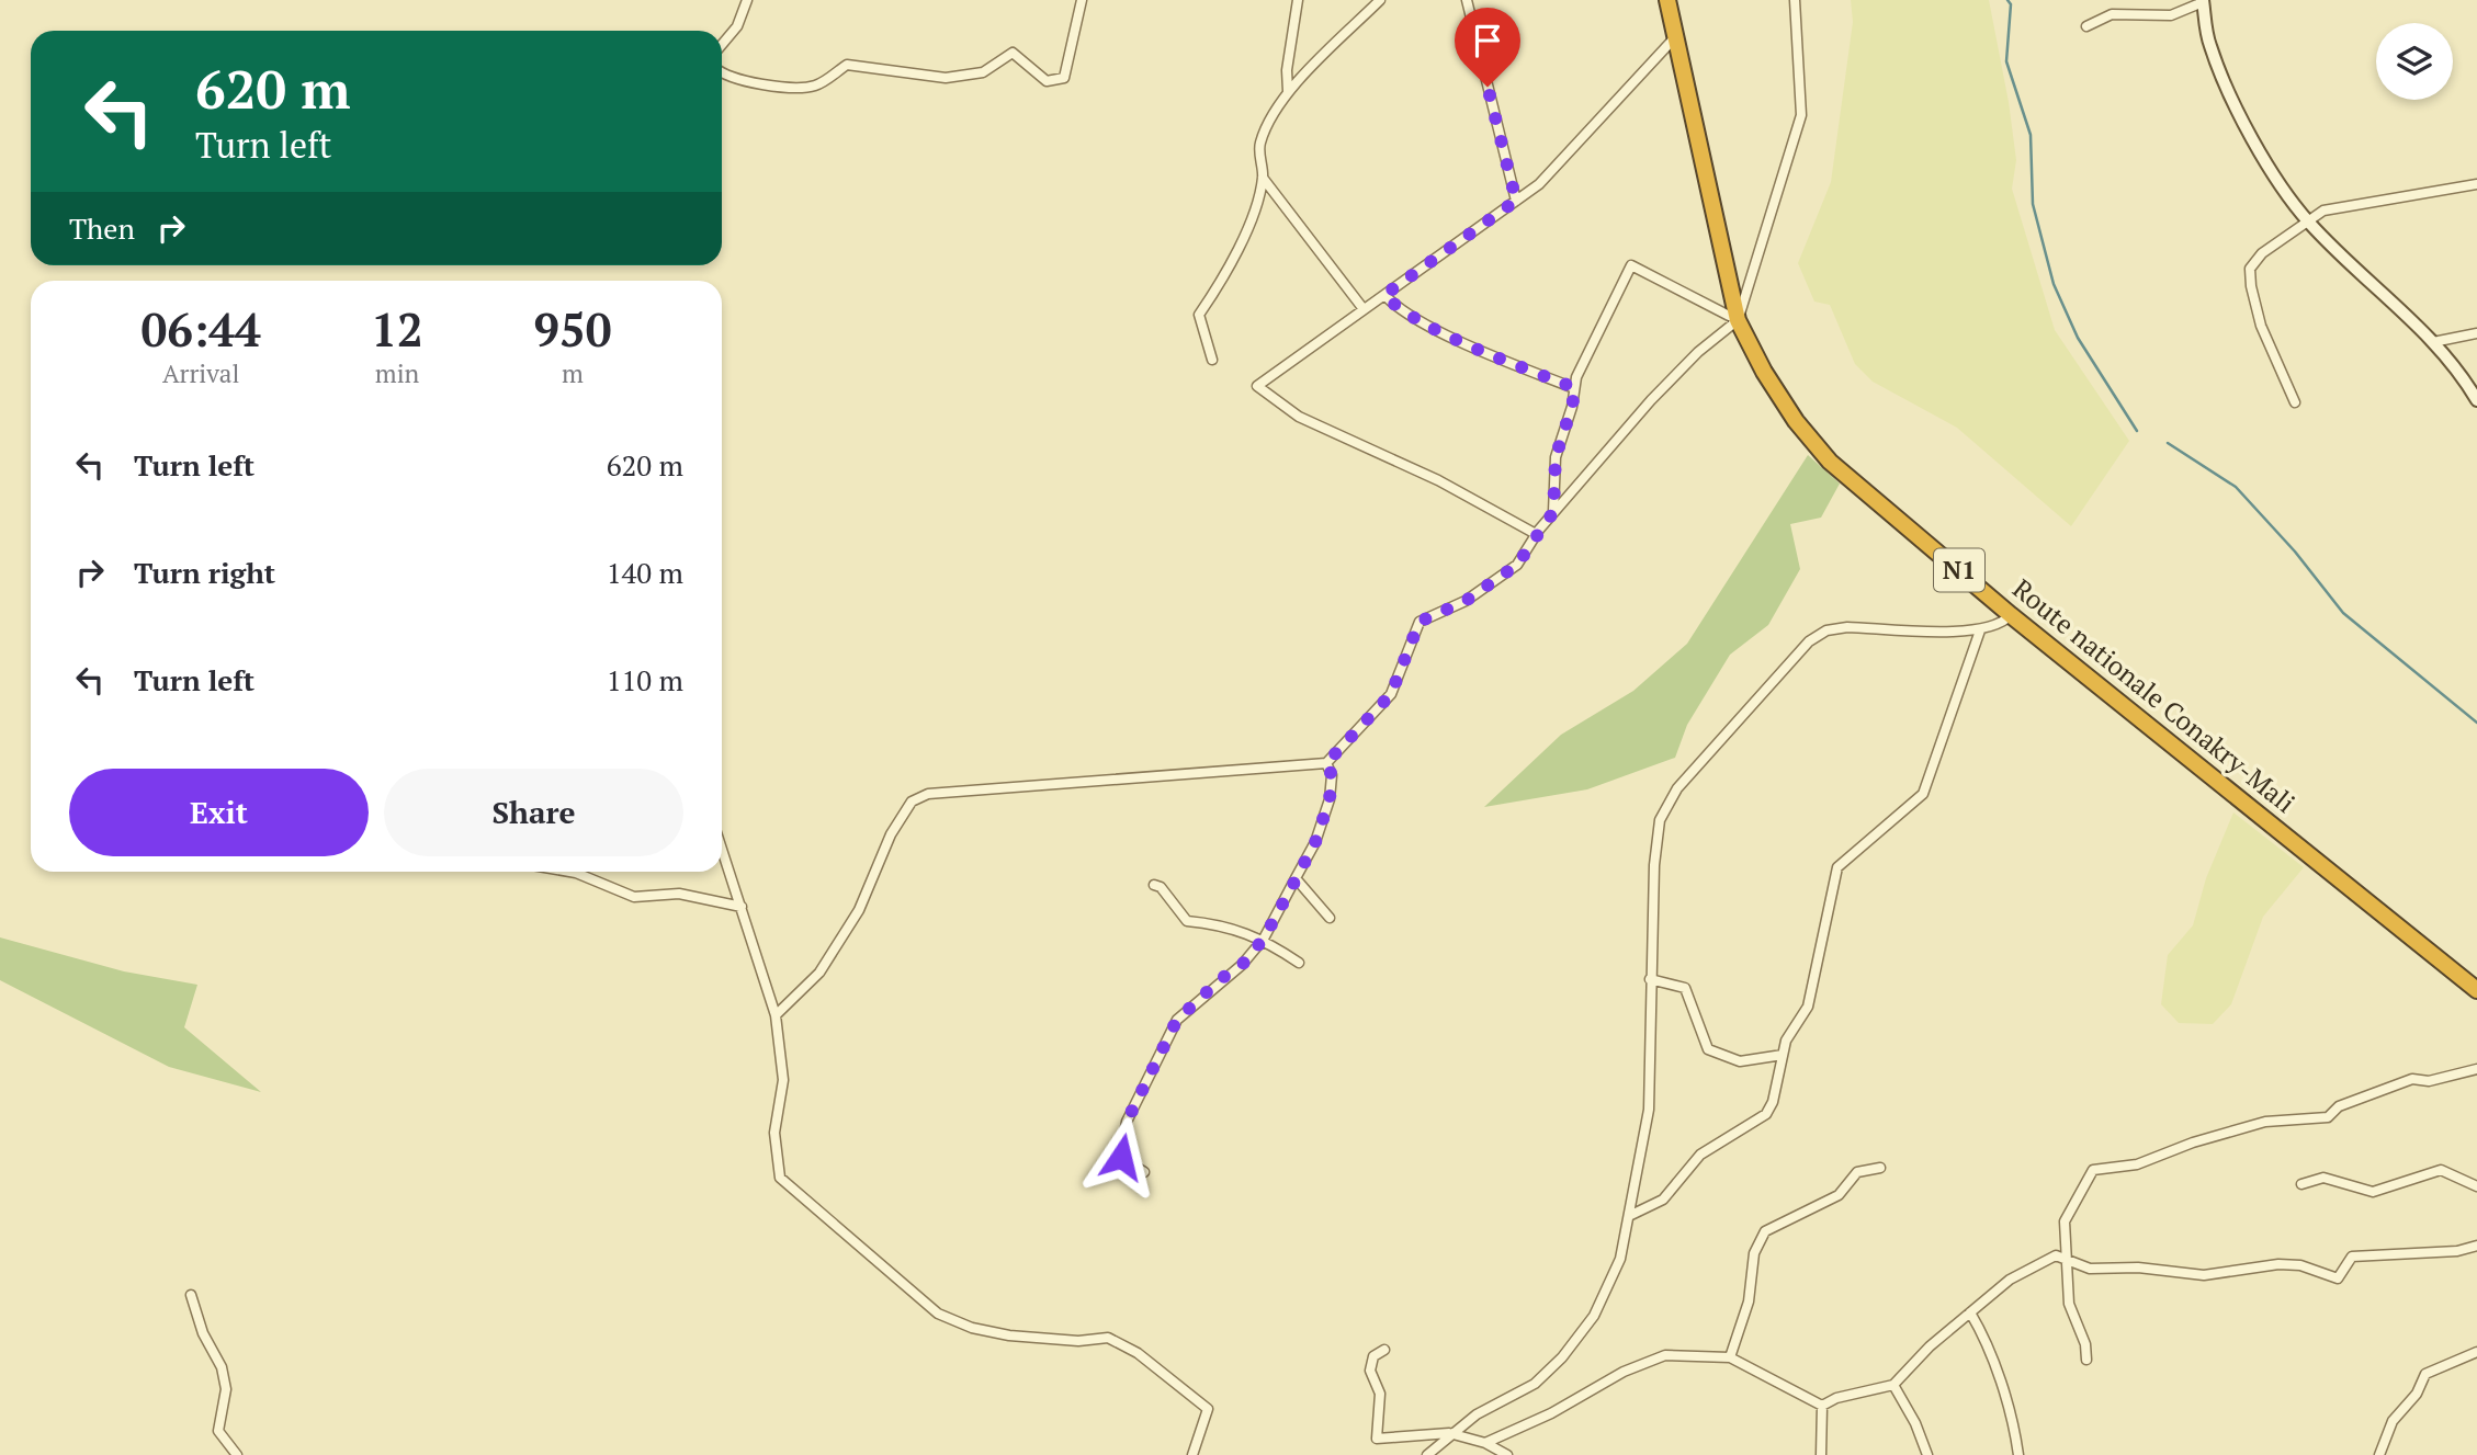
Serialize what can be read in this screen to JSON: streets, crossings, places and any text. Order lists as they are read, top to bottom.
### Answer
{
  "streets": {
    "highway": ["N1", "Route nationale Conakry-Mali"]
  },
  "page": {
    "turn": ["620 m", "Turn left"],
    "then": "Then",
    "eta": [
      "06:44",
      "Arrival",
      "12",
      "min",
      "950",
      "m"
    ],
    "list": [
      {
        "name": "Turn left",
        "value": "620 m"
      },
      {
        "name": "Turn right",
        "value": "140 m"
      },
      {
        "name": "Turn left",
        "value": "110 m"
      }
    ],
    "buttons": ["Exit", "Share"]
  }
}
